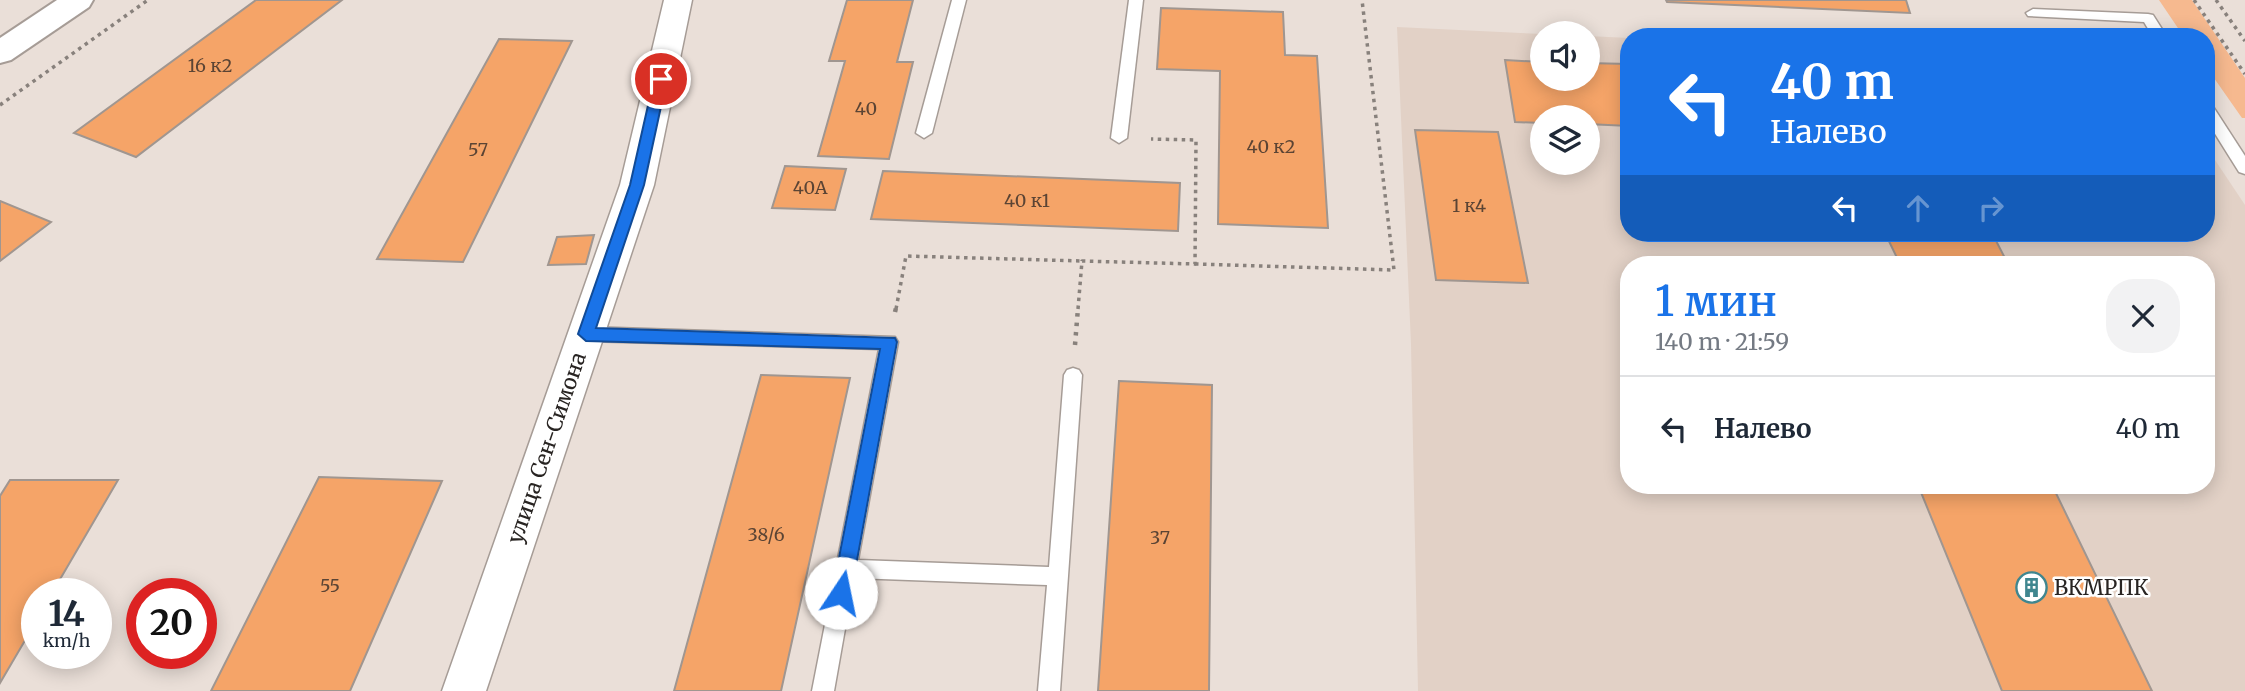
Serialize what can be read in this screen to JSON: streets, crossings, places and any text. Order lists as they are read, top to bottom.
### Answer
{
  "streets": {
    "street": ["улица Сен-Симона"]
  },
  "places": {
    "building": ["ВКМРПК"]
  },
  "house_numbers": [
    "16 к2",
    "40",
    "40 к2",
    "57",
    "40А",
    "40 к1",
    "1 к4",
    "38/6",
    "37",
    "55"
  ],
  "page": {
    "turn": ["40 m", "Налево"],
    "heading": ["1 мин", "140 m · 21:59"],
    "list": [
      {
        "name": "Налево",
        "value": "40 m"
      }
    ],
    "speed": "14 km/h",
    "limit": "20"
  }
}
